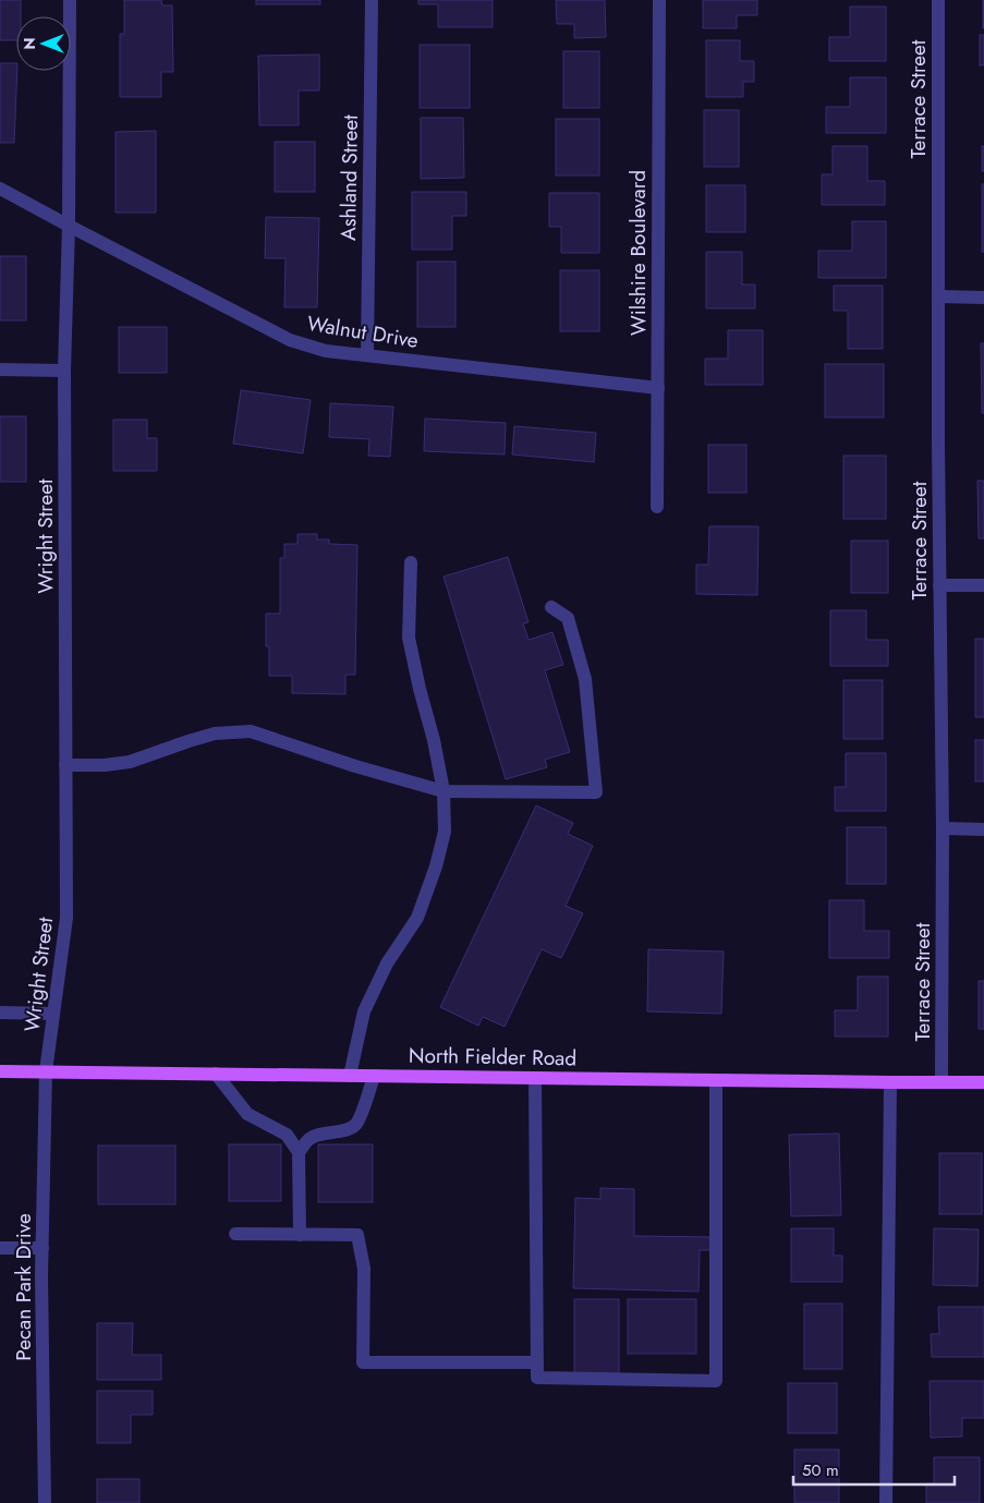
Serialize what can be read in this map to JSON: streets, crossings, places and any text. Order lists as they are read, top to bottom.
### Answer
{
  "streets": {
    "main road": ["North Fielder Road"],
    "street": [
      "Terrace Street",
      "Ashland Street",
      "Wilshire Boulevard",
      "Walnut Drive",
      "Wright Street",
      "Pecan Park Drive"
    ]
  },
  "crossings": [
    ["Terrace Street", "North Fielder Road"],
    ["Ashland Street", "Walnut Drive"],
    ["Wilshire Boulevard", "Walnut Drive"],
    ["Walnut Drive", "Wright Street"],
    ["Wright Street", "North Fielder Road"],
    ["Wright Street", "Pecan Park Drive"],
    ["North Fielder Road", "Pecan Park Drive"]
  ],
  "scale_bar": "50 m",
  "north": "left"
}
